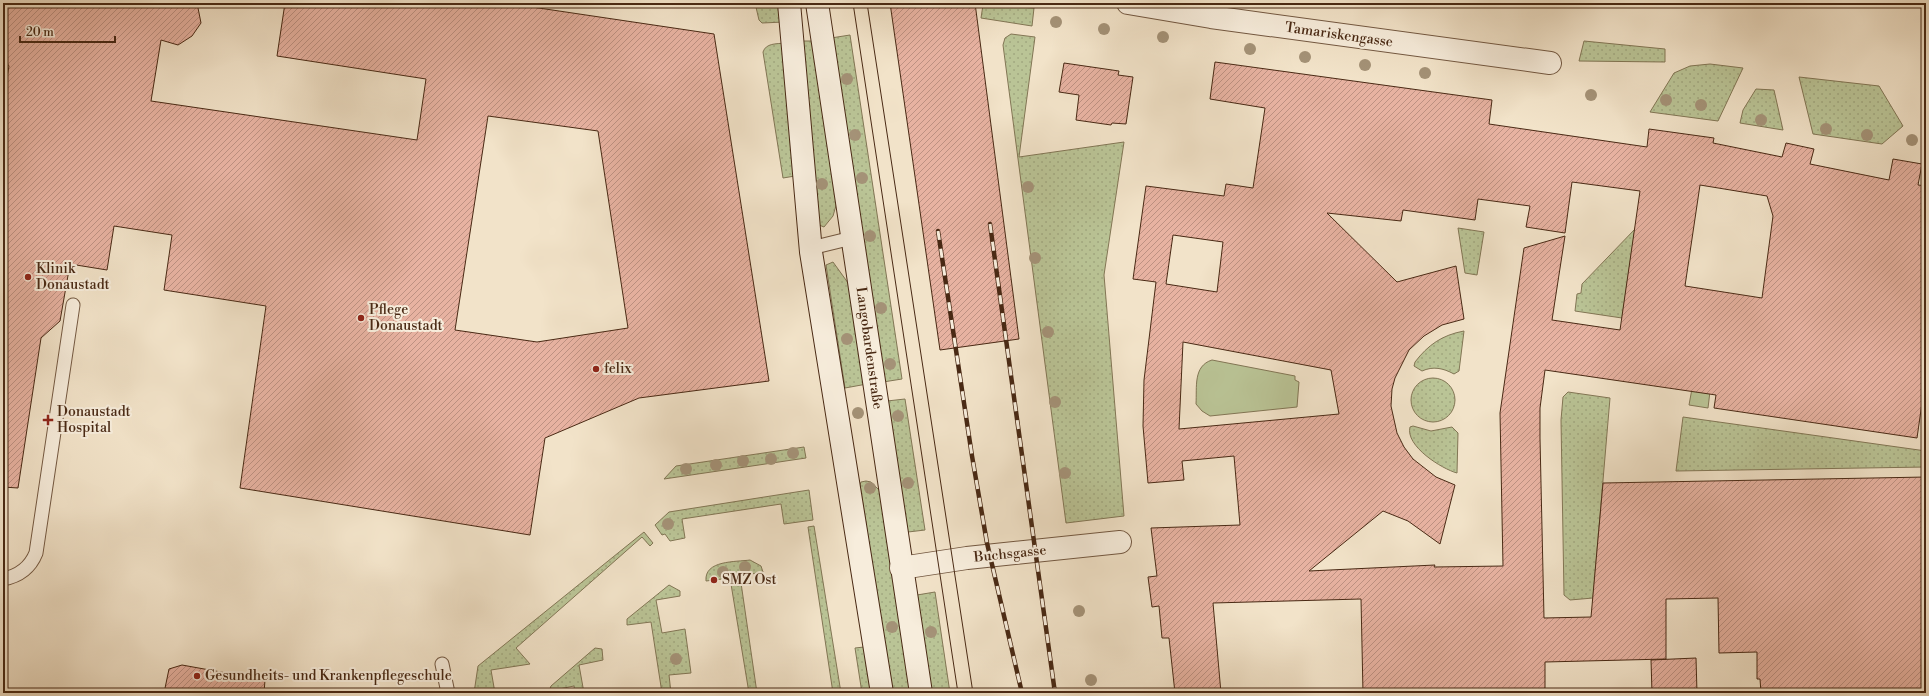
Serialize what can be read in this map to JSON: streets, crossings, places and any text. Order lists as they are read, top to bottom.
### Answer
{
  "streets": {
    "street": ["Tamariskengasse", "Langobardenstraße", "Buchsgasse"]
  },
  "crossings": [
    ["Langobardenstraße", "Buchsgasse"]
  ],
  "places": {
    "other": [
      "Klinik Donaustadt",
      "Pflege Donaustadt",
      "felix",
      "SMZ Ost",
      "Gesundheits- und Krankenpflegeschule"
    ],
    "health": ["Donaustadt Hospital"]
  },
  "scale_bar": "20 m"
}
